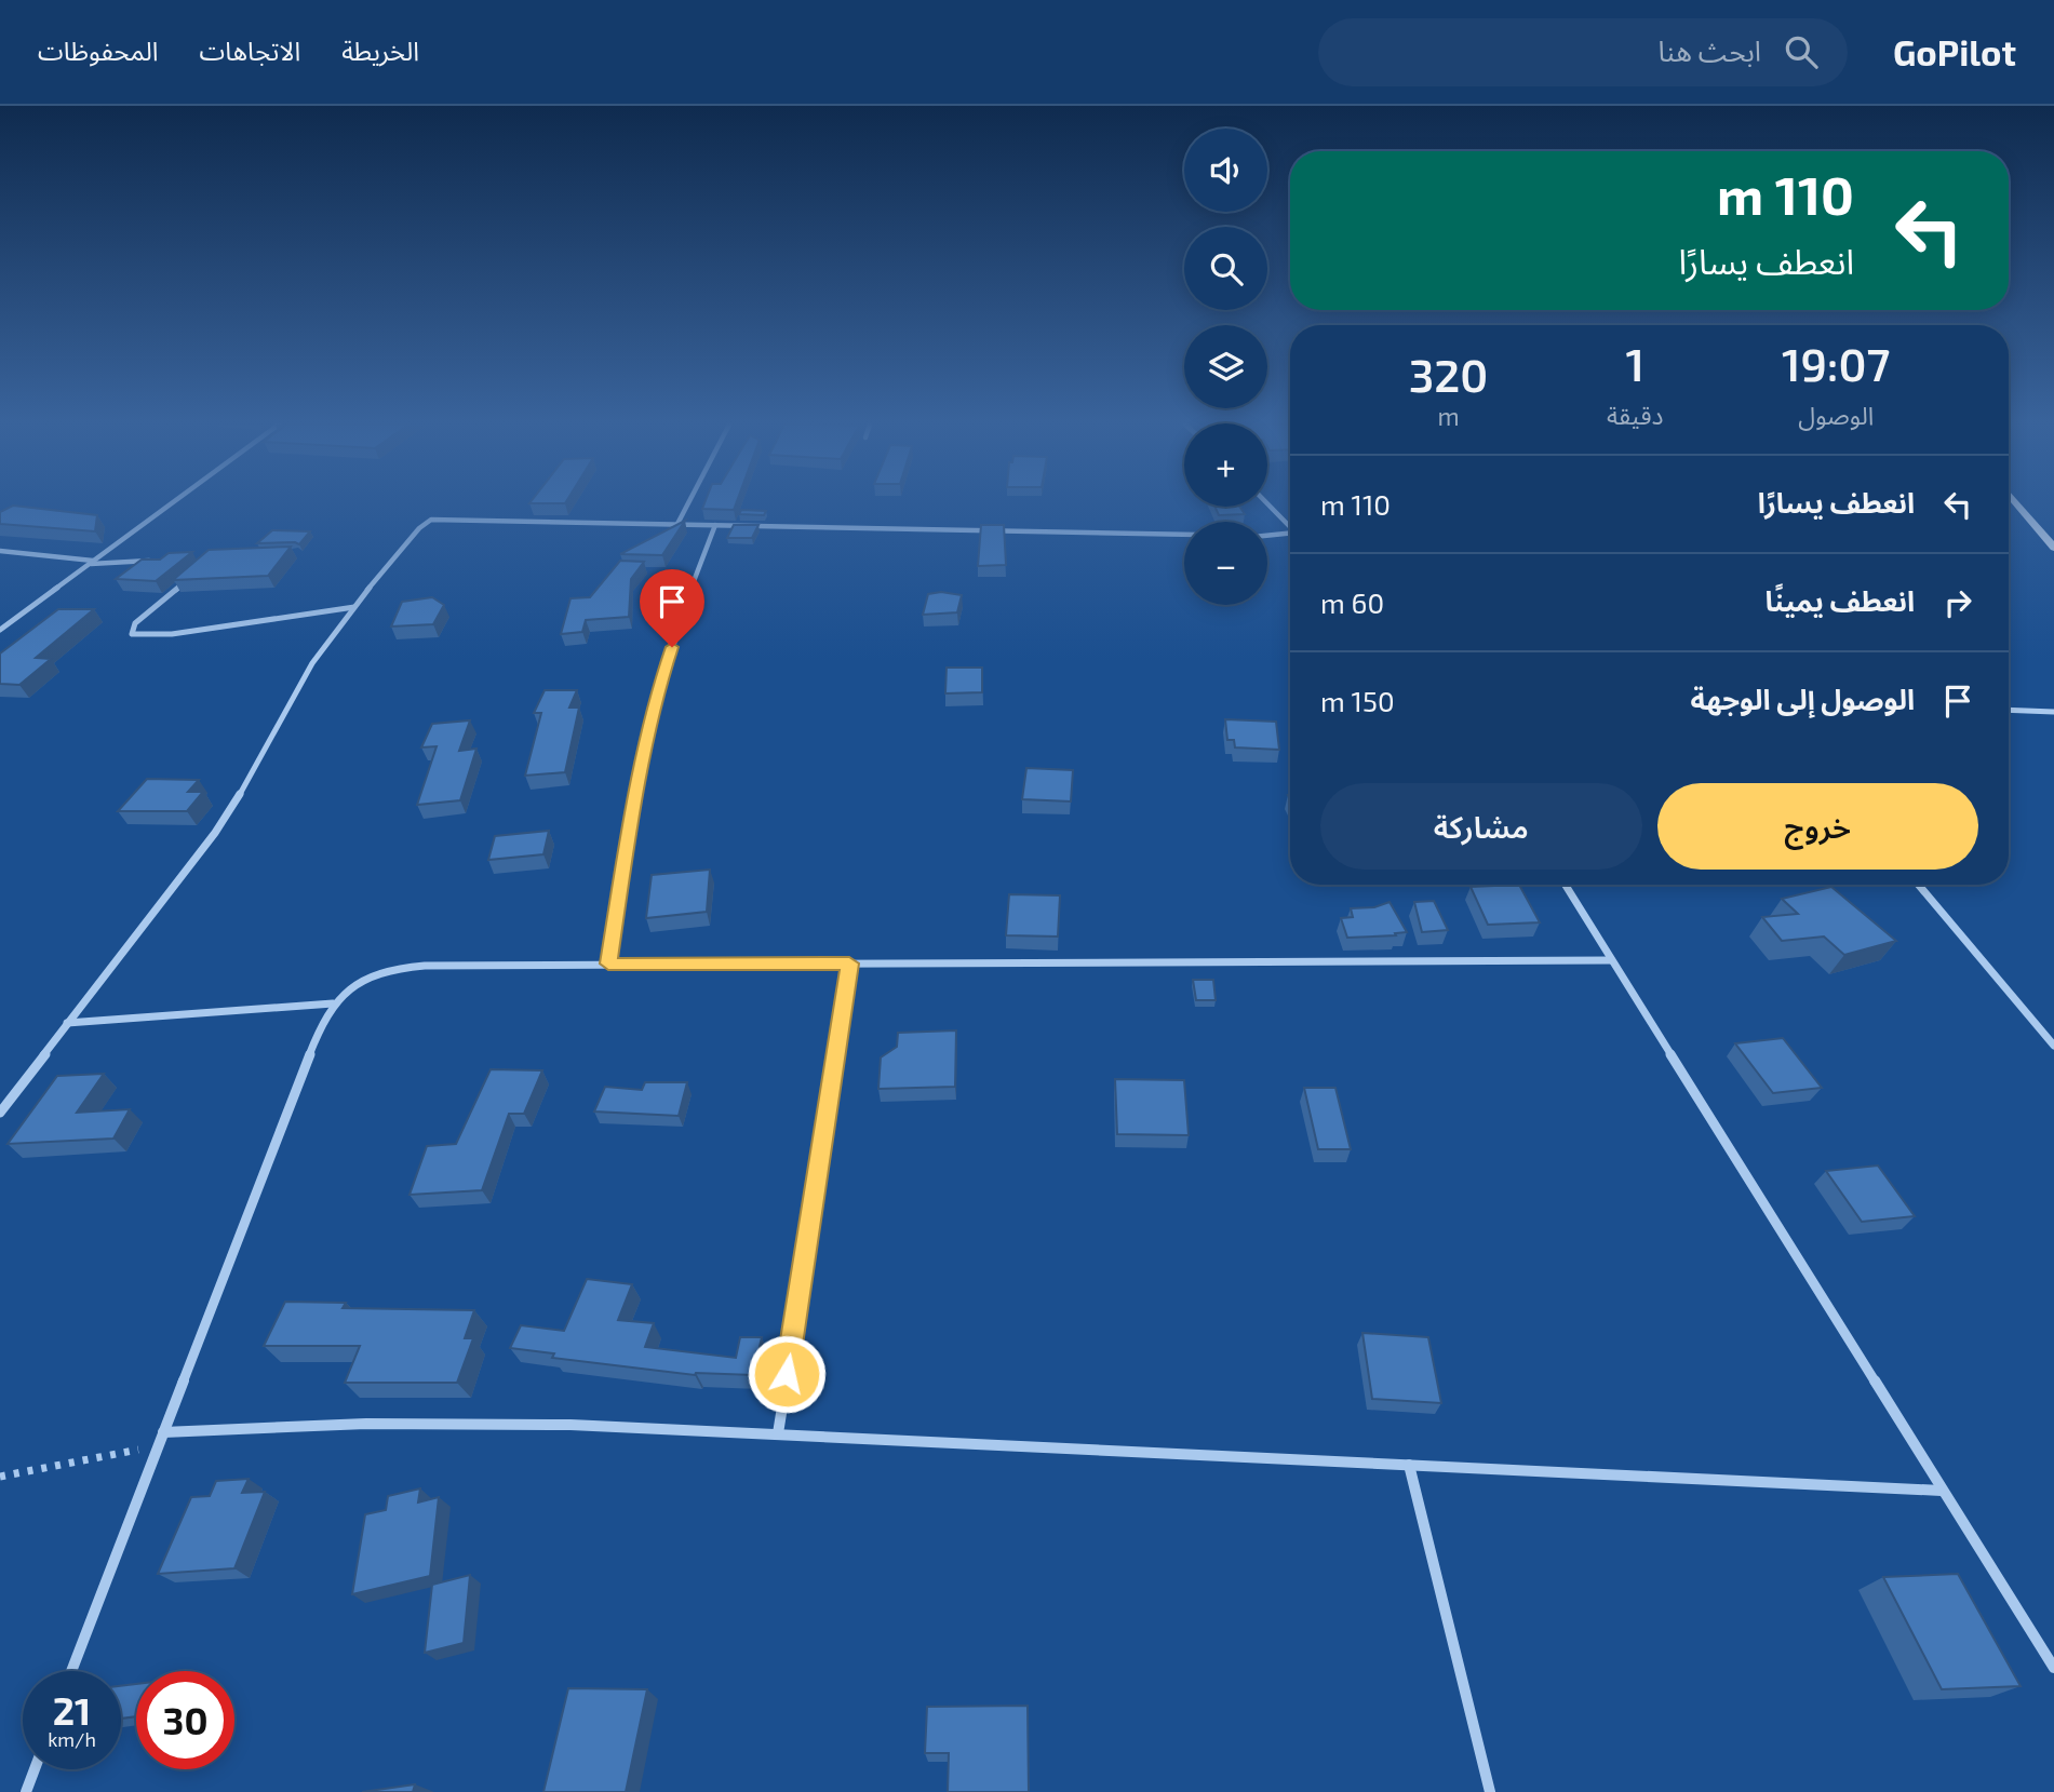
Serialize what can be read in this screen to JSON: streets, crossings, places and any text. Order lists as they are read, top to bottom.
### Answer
{
  "page": {
    "header": "GoPilot",
    "search": "ابحث هنا",
    "nav": ["الخريطة", "الاتجاهات", "المحفوظات"],
    "map_buttons": ["+", "−"],
    "turn": ["110 m", "انعطف يسارًا"],
    "eta": [
      "19:07",
      "الوصول",
      "1",
      "دقيقة",
      "320",
      "m"
    ],
    "list": [
      {
        "name": "انعطف يسارًا",
        "value": "110 m"
      },
      {
        "name": "انعطف يمينًا",
        "value": "60 m"
      },
      {
        "name": "الوصول إلى الوجهة",
        "value": "150 m"
      }
    ],
    "buttons": ["خروج", "مشاركة"],
    "speed": "21 km/h",
    "limit": "30"
  }
}
